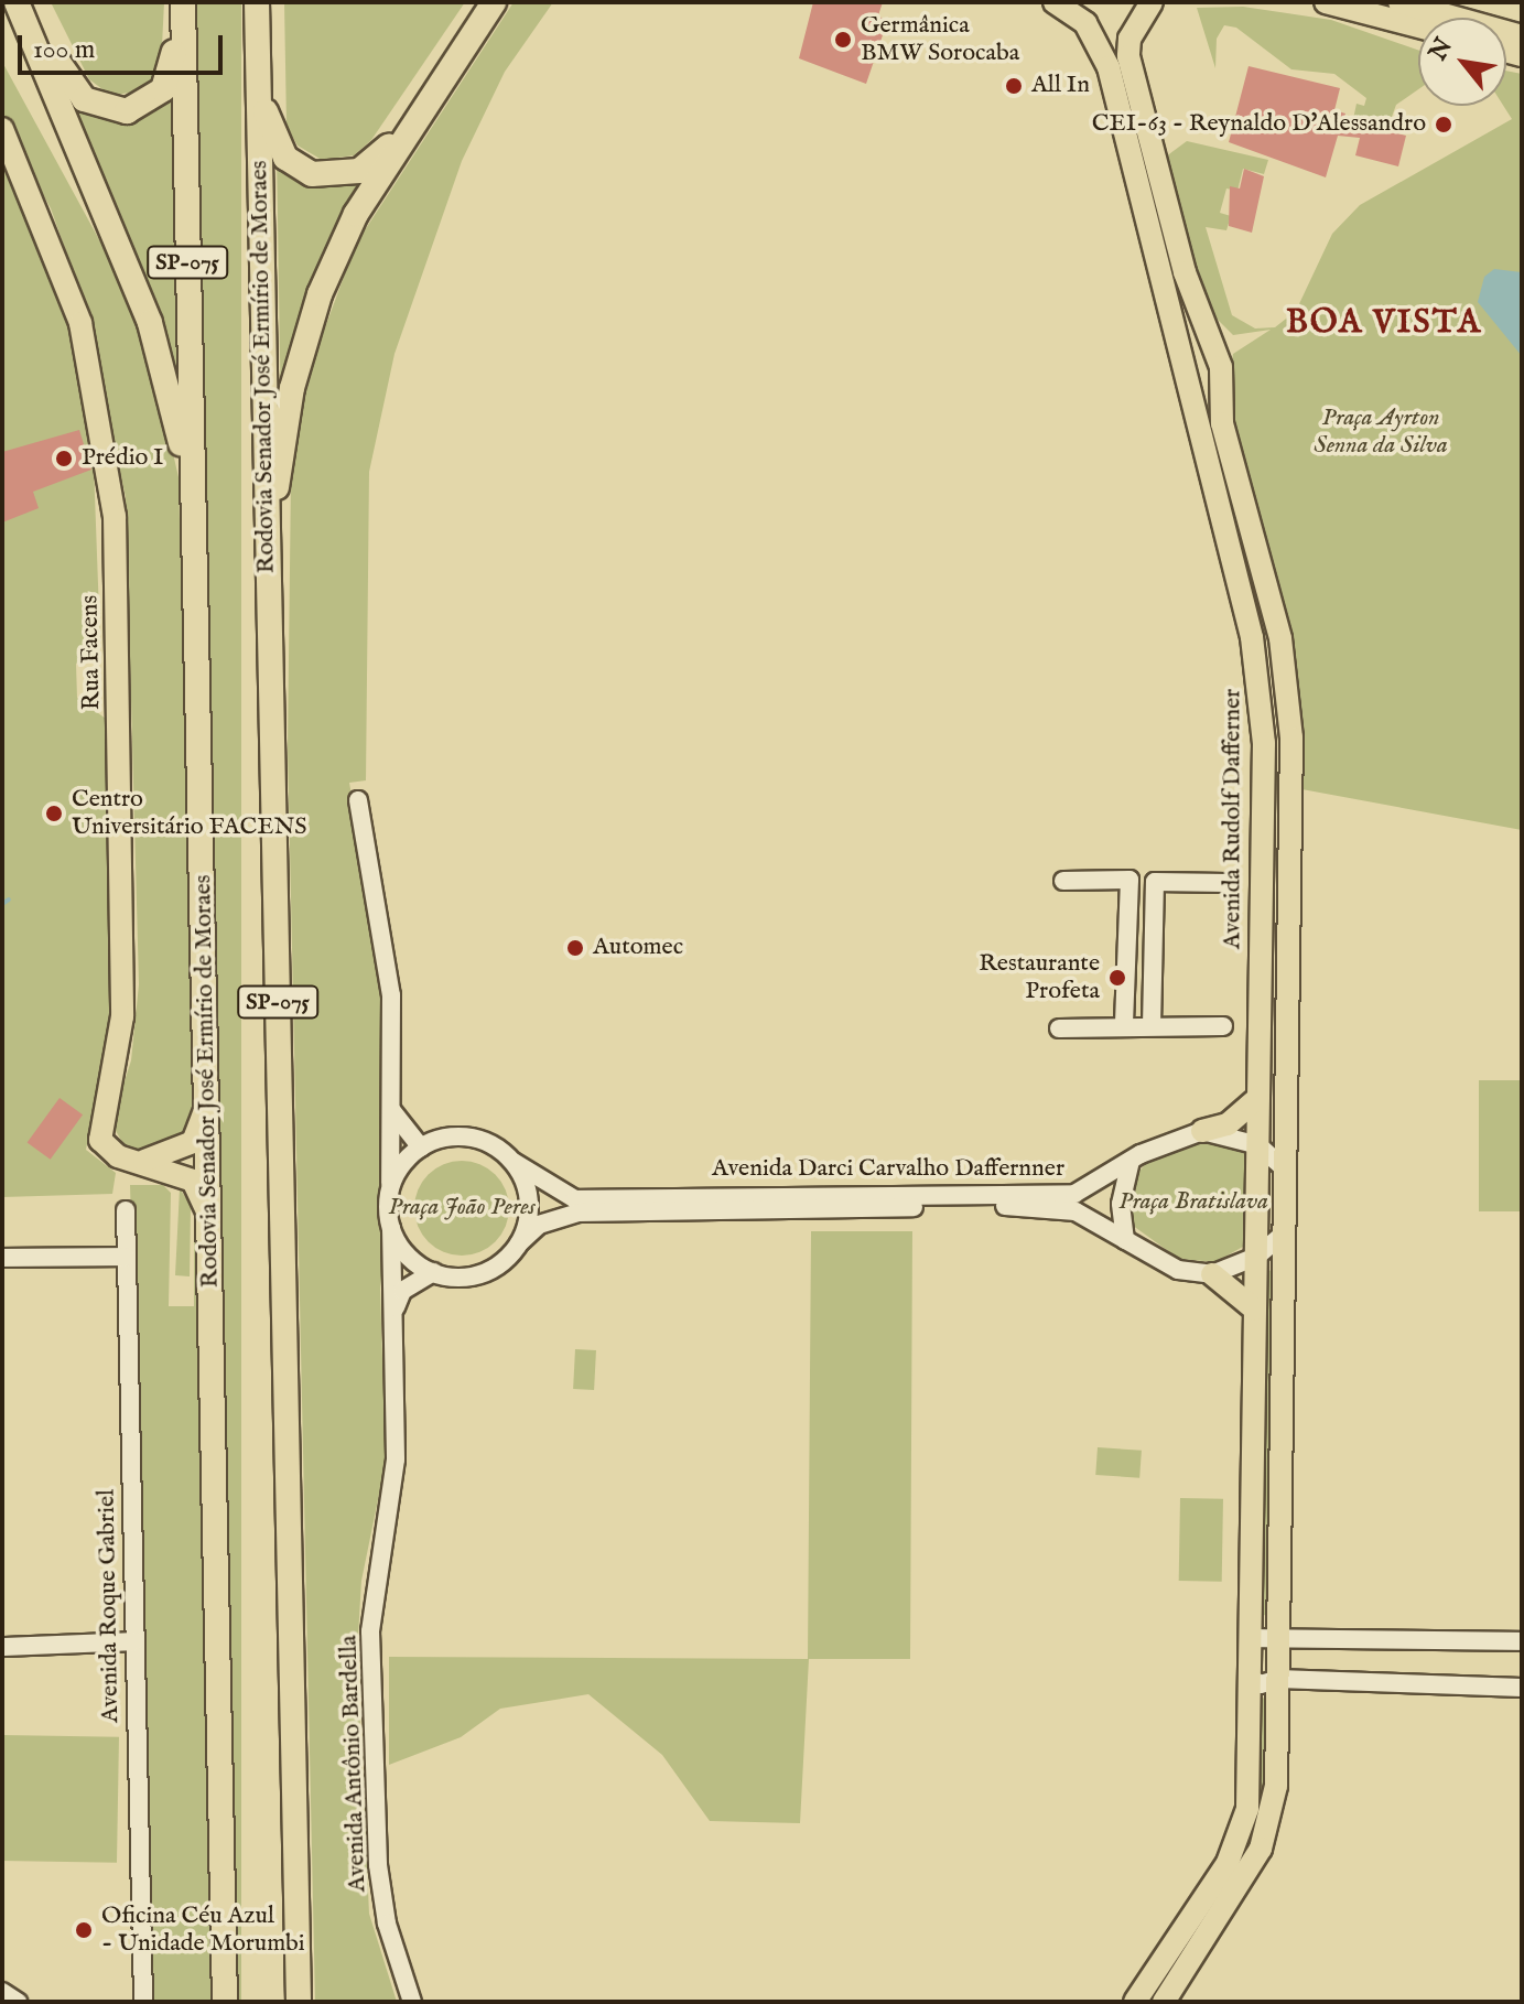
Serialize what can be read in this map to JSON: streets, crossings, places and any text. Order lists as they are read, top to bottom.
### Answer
{
  "streets": {
    "highway": ["SP-075", "Rodovia Senador José Ermírio de Moraes"],
    "main road": ["Rua Facens", "Avenida Rudolf Dafferner"],
    "street": ["Avenida Darci Carvalho Daffernner", "Avenida Roque Gabriel", "Avenida Antônio Bardella"]
  },
  "crossings": [
    ["Rodovia Senador José Ermírio de Moraes", "Rua Facens"],
    ["Avenida Rudolf Dafferner", "Avenida Darci Carvalho Daffernner"],
    ["Avenida Darci Carvalho Daffernner", "Avenida Antônio Bardella"]
  ],
  "districts": ["BOA VISTA"],
  "parks": ["Praça Ayrton Senna da Silva", "Praça Bratislava", "Praça João Peres"],
  "places": [
    "Germânica BMW Sorocaba",
    "All In",
    "CEI-63 - Reynaldo D'Alessandro",
    "Prédio I",
    "Centro Universitário FACENS",
    "Automec",
    "Restaurante Profeta",
    "Oficina Céu Azul - Unidade Morumbi"
  ],
  "scale_bar": "100 m",
  "north": "top left"
}
